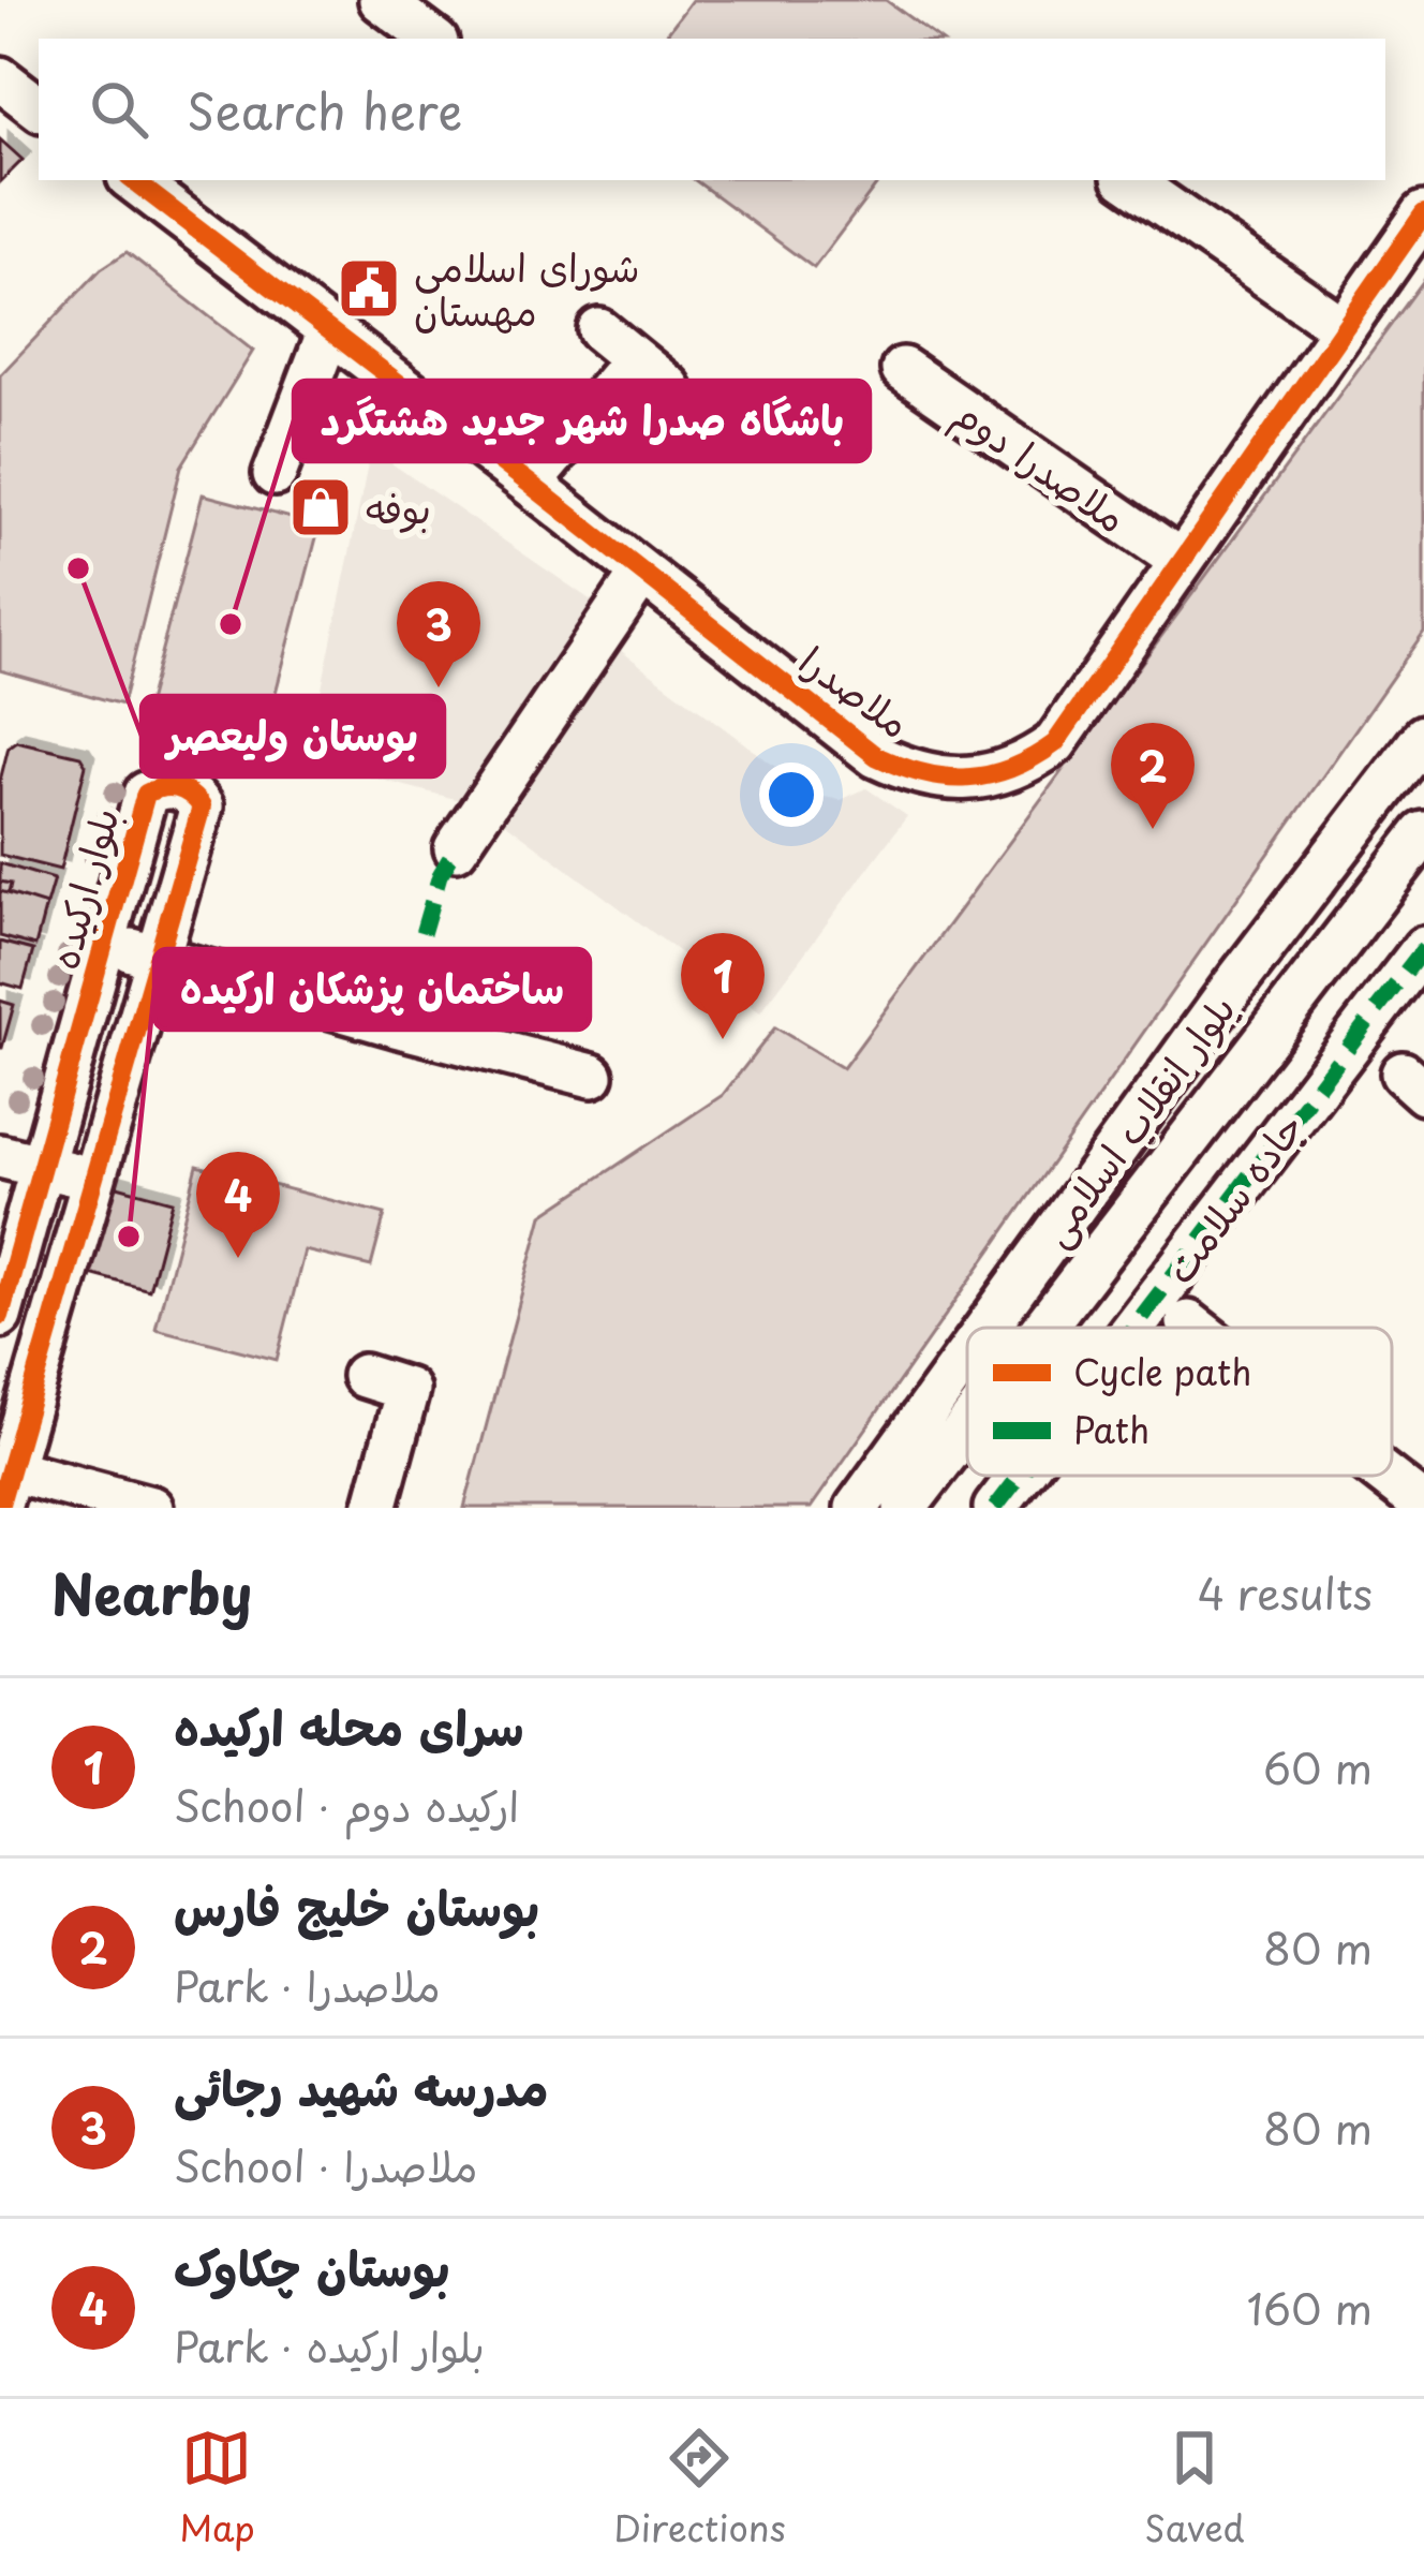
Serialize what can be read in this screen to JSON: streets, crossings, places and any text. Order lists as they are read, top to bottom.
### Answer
{
  "streets": {
    "street": [
      "ملاصدرا دوم",
      "ملاصدرا",
      "بلوار ارکیده",
      "بلوار انقلاب اسلامی",
      "جاده سلامت"
    ]
  },
  "crossings": [
    ["ملاصدرا دوم", "ملاصدرا"]
  ],
  "places": {
    "public building": ["شورای اسلامی مهستان"],
    "shop": ["بوفه"],
    "other": ["بوستان ولیعصر", "باشگاه صدرا شهر جدید هشتگرد", "ساختمان پزشکان ارکیده"]
  },
  "legend": ["Cycle path", "Path"],
  "page": {
    "search": "Search here",
    "pins": [
      "3",
      "2",
      "1",
      "4"
    ],
    "heading": ["Nearby", "4 results"],
    "list": [
      {
        "mark": "1",
        "name": "سرای محله ارکیده",
        "note": "School · ارکیده دوم",
        "value": "60 m"
      },
      {
        "mark": "2",
        "name": "بوستان خلیج فارس",
        "note": "Park · ملاصدرا",
        "value": "80 m"
      },
      {
        "mark": "3",
        "name": "مدرسه شهید رجائی",
        "note": "School · ملاصدرا",
        "value": "80 m"
      },
      {
        "mark": "4",
        "name": "بوستان چکاوک",
        "note": "Park · بلوار ارکیده",
        "value": "160 m"
      }
    ],
    "nav": ["Map", "Directions", "Saved"]
  }
}
